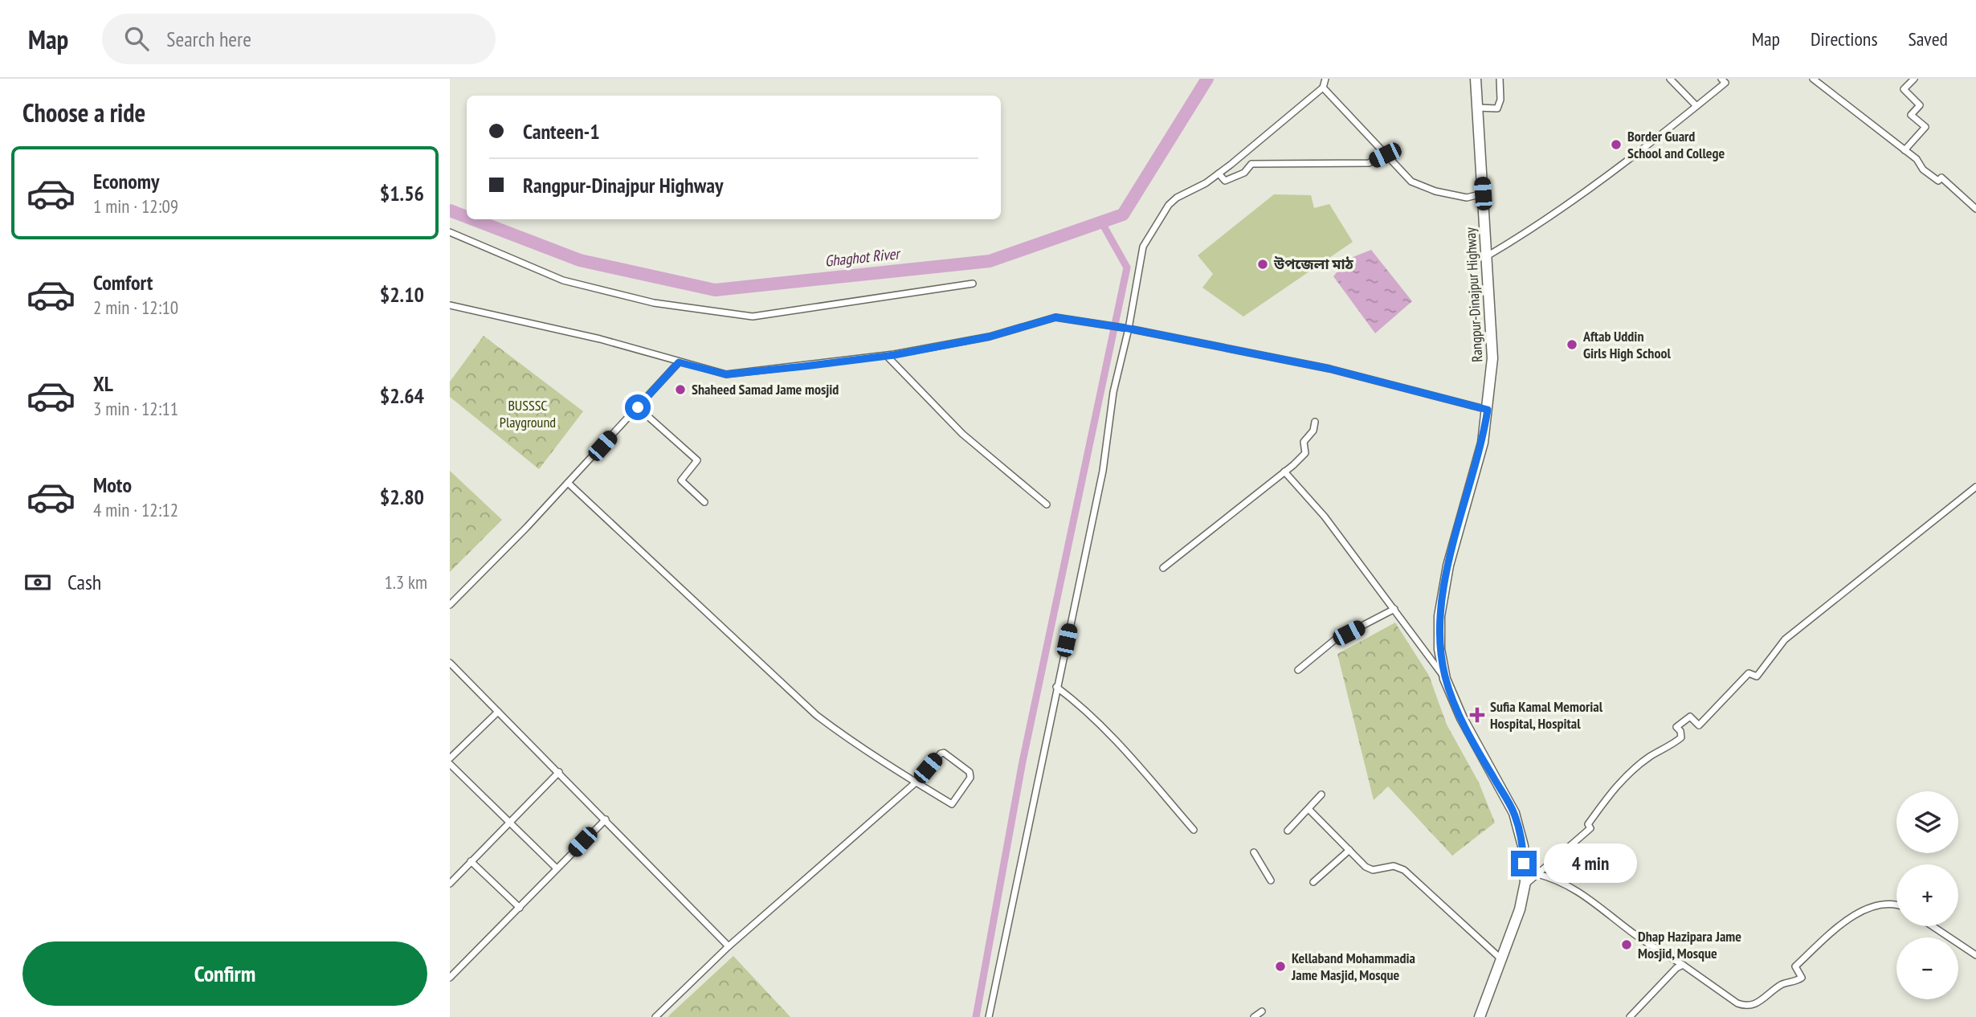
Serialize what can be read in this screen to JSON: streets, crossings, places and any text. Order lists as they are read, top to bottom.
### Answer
{
  "streets": {
    "highway": ["Rangpur-Dinajpur Highway"]
  },
  "water": ["Ghaghot River"],
  "parks": ["BUSSSC Playground"],
  "places": {
    "other": [
      "Border Guard School and College",
      "উপজেলা মাঠ",
      "Aftab Uddin Girls High School",
      "Shaheed Samad Jame mosjid",
      "Dhap Hazipara Jame Mosjid, Mosque",
      "Kellaband Mohammadia Jame Masjid, Mosque"
    ],
    "health": ["Sufia Kamal Memorial Hospital, Hospital"]
  },
  "page": {
    "header": "Map",
    "search": "Search here",
    "nav": ["Map", "Directions", "Saved"],
    "heading": "Choose a ride",
    "banner": ["Canteen-1", "Rangpur-Dinajpur Highway"],
    "list": [
      {
        "name": "Economy",
        "note": "1 min · 12:09",
        "value": "$1.56"
      },
      {
        "name": "Comfort",
        "note": "2 min · 12:10",
        "value": "$2.10"
      },
      {
        "name": "XL",
        "note": "3 min · 12:11",
        "value": "$2.64"
      },
      {
        "name": "Moto",
        "note": "4 min · 12:12",
        "value": "$2.80"
      }
    ],
    "pay": ["Cash", "1.3 km"],
    "map_buttons": ["+", "−"],
    "bubble": "4 min",
    "buttons": "Confirm"
  }
}
